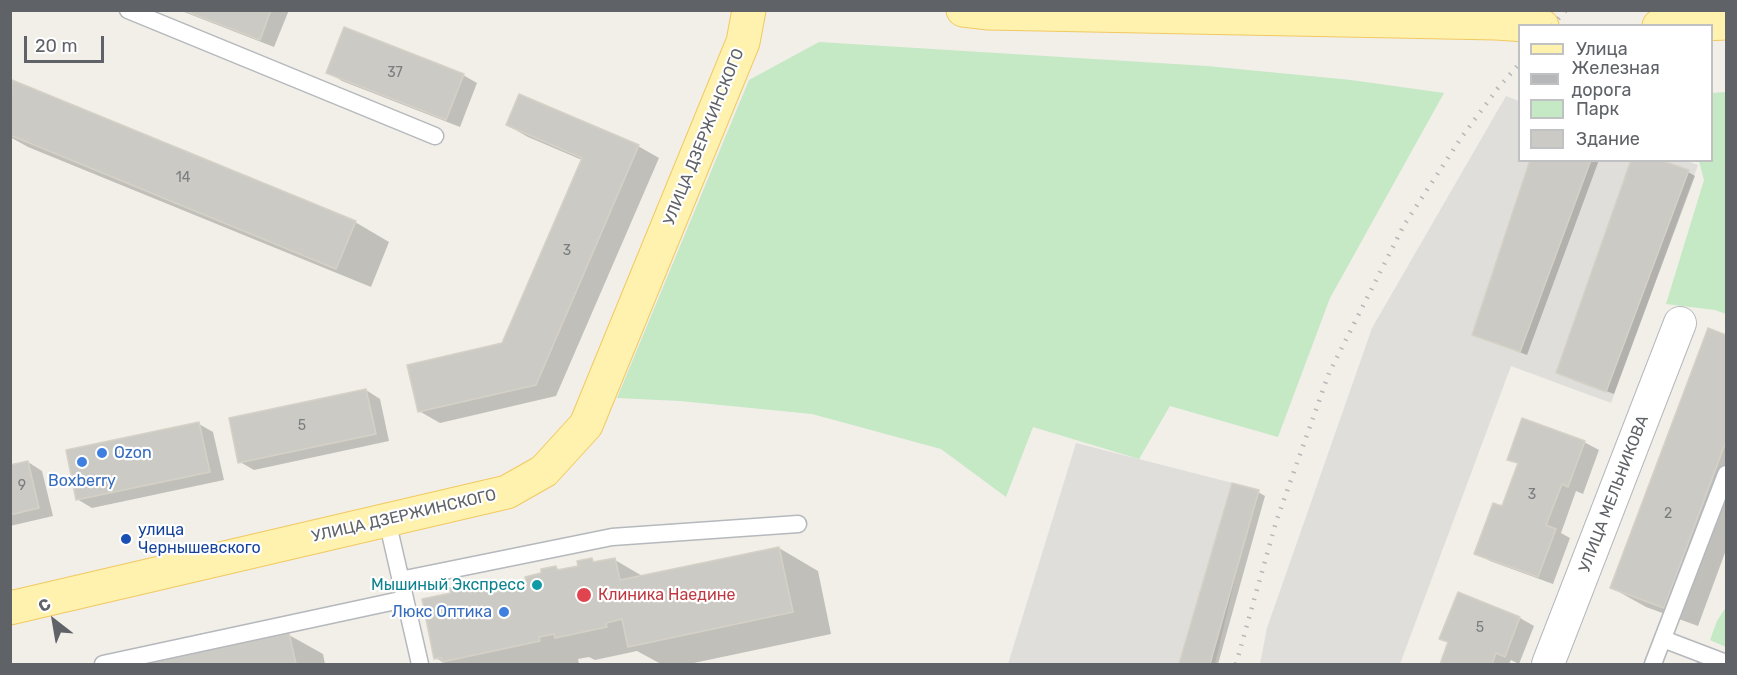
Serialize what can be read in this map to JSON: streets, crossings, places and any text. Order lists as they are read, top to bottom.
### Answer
{
  "streets": {
    "main road": ["УЛИЦА ДЗЕРЖИНСКОГО"],
    "street": ["УЛИЦА МЕЛЬНИКОВА"]
  },
  "places": [
    "Ozon",
    "Boxberry",
    "улица Чернышевского",
    "Мышиный Экспресс",
    "Клиника Наедине",
    "Люкс Оптика"
  ],
  "house_numbers": [
    "37",
    "14",
    "3",
    "5",
    "9",
    "3",
    "2",
    "5"
  ],
  "legend": [
    "Улица",
    "Железная дорога",
    "Парк",
    "Здание"
  ],
  "scale_bar": "20 m",
  "north": "top left"
}
